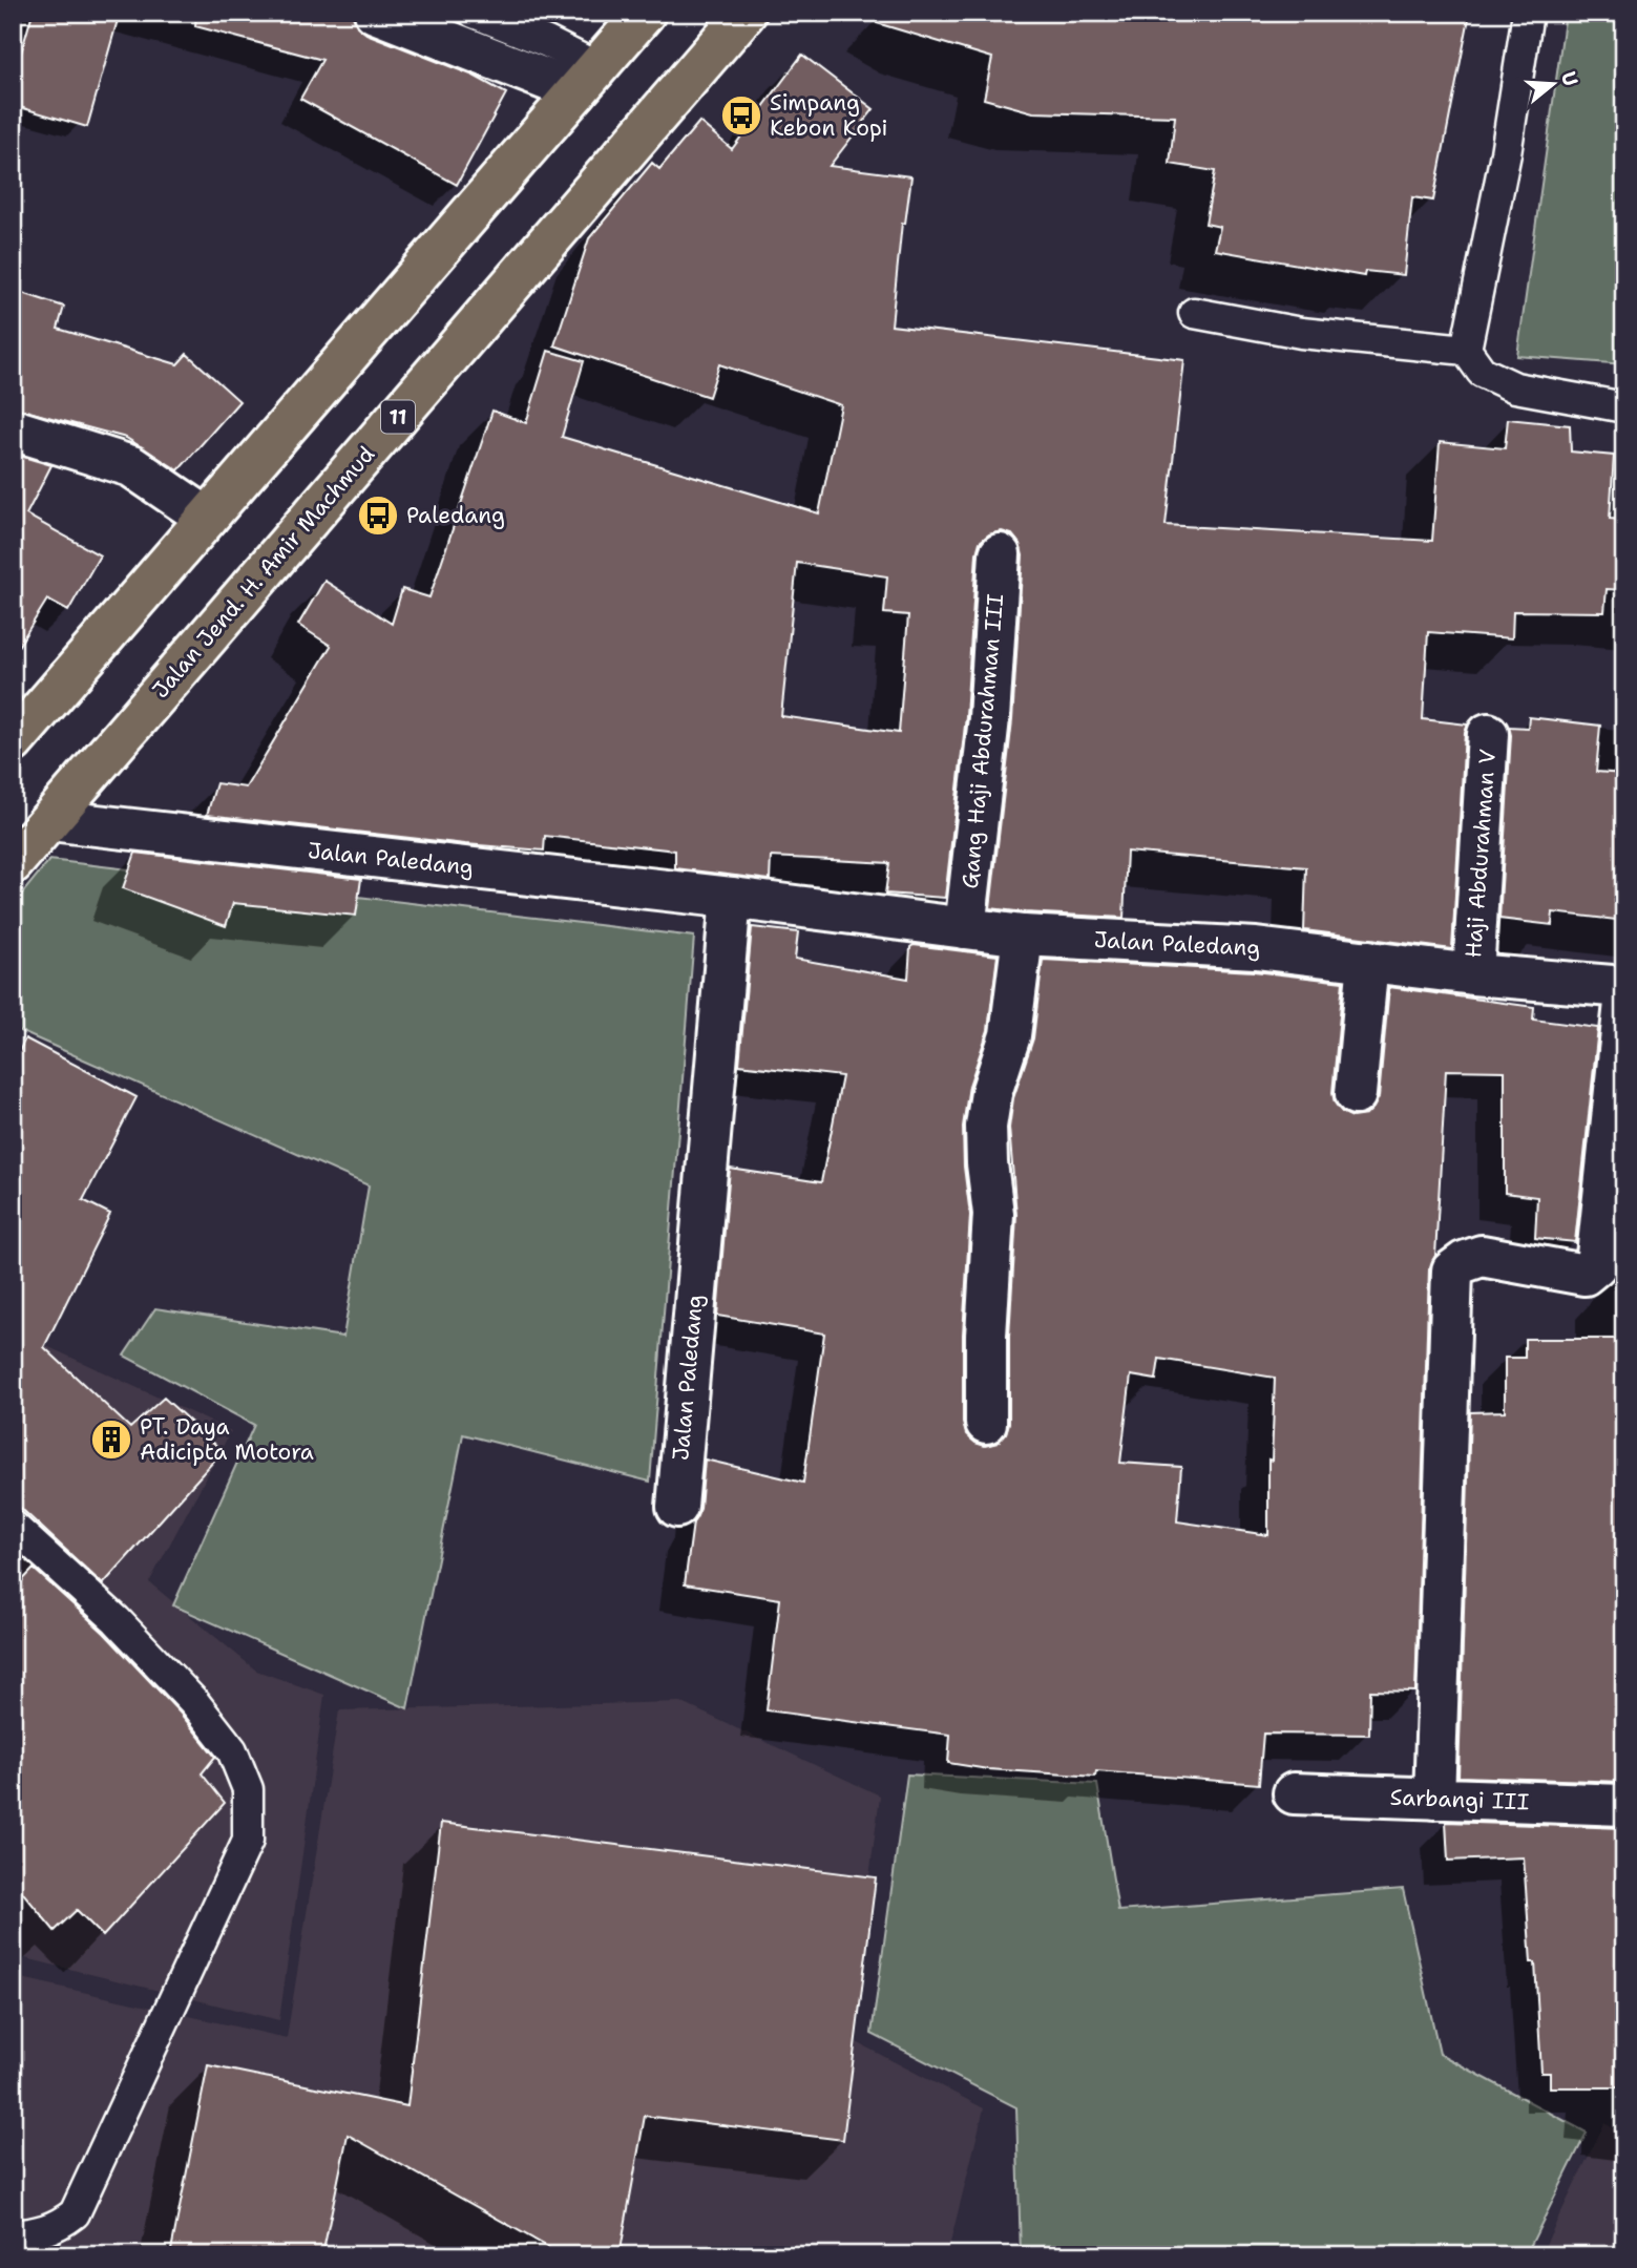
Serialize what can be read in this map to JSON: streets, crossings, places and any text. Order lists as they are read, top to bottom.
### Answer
{
  "streets": {
    "highway": ["11", "Jalan Jend. H. Amir Machmud"],
    "street": [
      "Gang Haji Abdurahman III",
      "Haji Abdurahman V",
      "Jalan Paledang",
      "Sarbangi III"
    ]
  },
  "crossings": [
    ["Jalan Jend. H. Amir Machmud", "Jalan Paledang"],
    ["Gang Haji Abdurahman III", "Jalan Paledang"],
    ["Haji Abdurahman V", "Jalan Paledang"]
  ],
  "places": {
    "bus stop": ["Simpang Kebon Kopi", "Paledang"],
    "building": ["PT. Daya Adicipta Motora"]
  },
  "north": "right"
}
